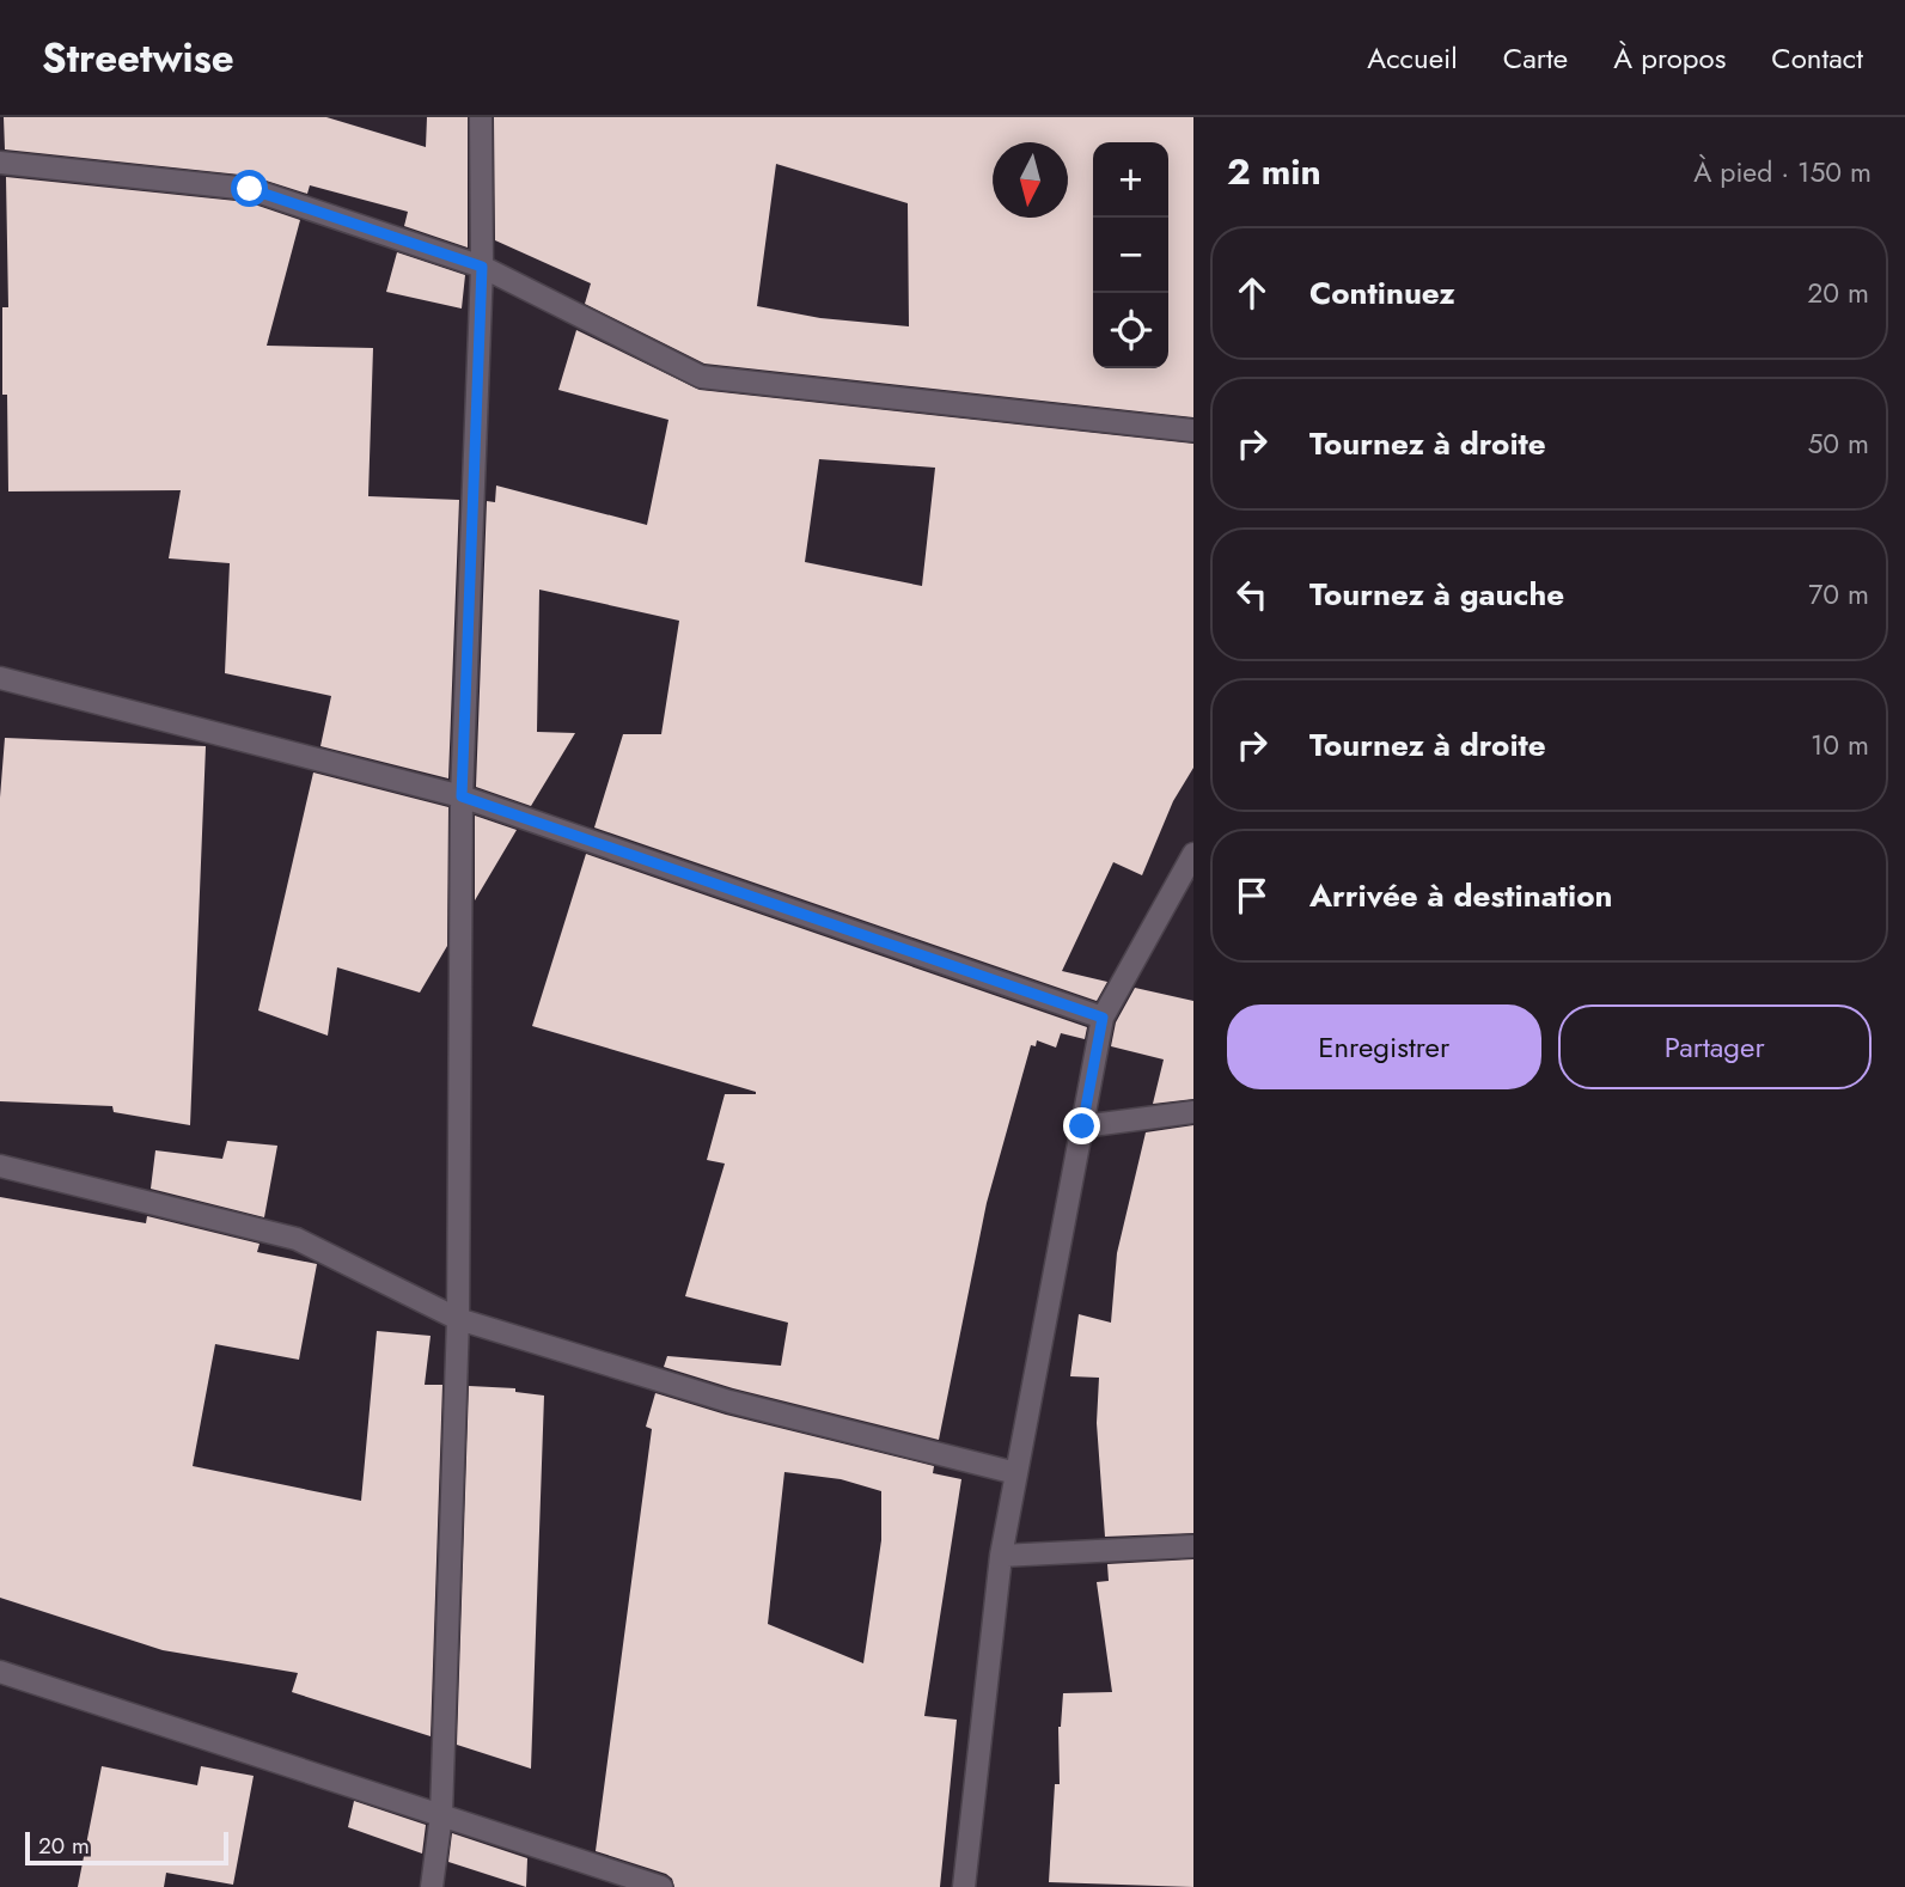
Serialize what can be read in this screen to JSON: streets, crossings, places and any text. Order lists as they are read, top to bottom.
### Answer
{
  "scale_bar": "20 m",
  "north": "bottom",
  "page": {
    "header": "Streetwise",
    "nav": [
      "Accueil",
      "Carte",
      "À propos",
      "Contact"
    ],
    "heading": ["2 min", "À pied · 150 m"],
    "map_buttons": ["+", "−"],
    "list": [
      ["Continuez", "20 m"],
      ["Tournez à droite", "50 m"],
      ["Tournez à gauche", "70 m"],
      ["Tournez à droite", "10 m"],
      "Arrivée à destination"
    ],
    "buttons": ["Enregistrer", "Partager"],
    "scale": "20 m"
  }
}
